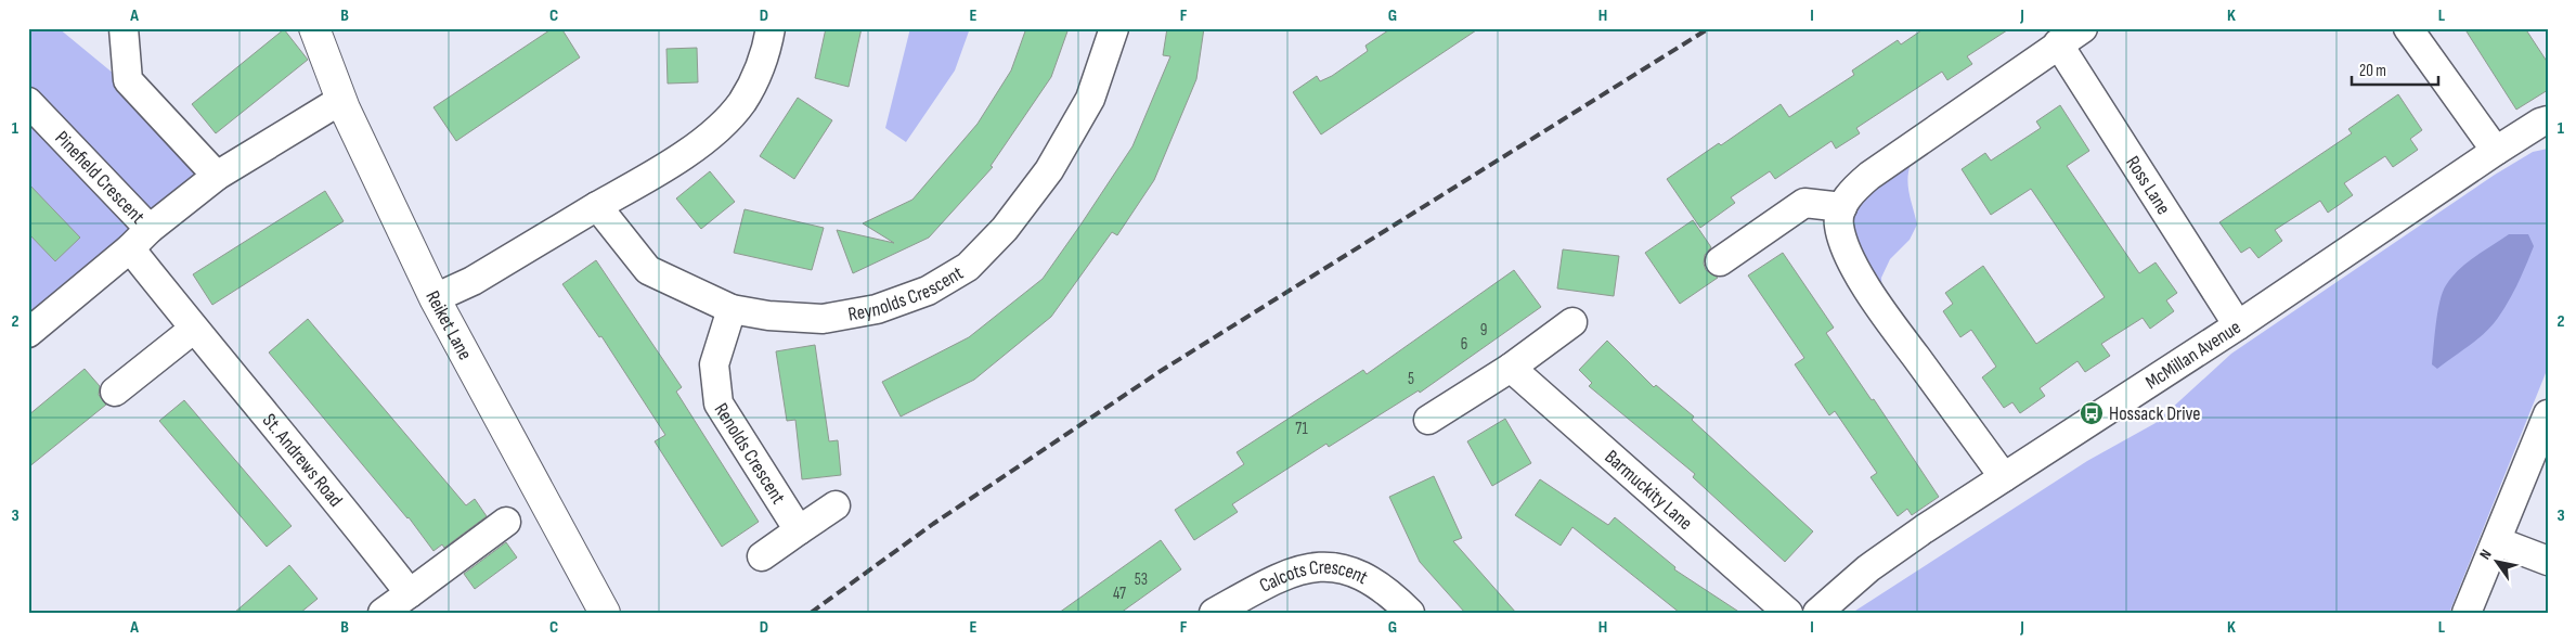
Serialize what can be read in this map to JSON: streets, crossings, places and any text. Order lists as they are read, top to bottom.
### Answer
{
  "streets": {
    "street": [
      "Pinefield Crescent",
      "Ross Lane",
      "Reynolds Crescent",
      "Reiket Lane",
      "McMillan Avenue",
      "Renolds Crescent",
      "St. Andrews Road",
      "Barmuckity Lane",
      "Calcots Crescent"
    ]
  },
  "crossings": [
    ["Pinefield Crescent", "Reiket Lane"],
    ["Pinefield Crescent", "St. Andrews Road"],
    ["Ross Lane", "McMillan Avenue"],
    ["Reynolds Crescent", "Renolds Crescent"]
  ],
  "places": {
    "bus stop": ["Hossack Drive"]
  },
  "house_numbers": [
    "9",
    "6",
    "5",
    "71",
    "53",
    "47"
  ],
  "scale_bar": "20 m",
  "north": "top left",
  "grid": {
    "columns": [
      "A",
      "B",
      "C",
      "D",
      "E",
      "F",
      "G",
      "H",
      "I",
      "J",
      "K",
      "L"
    ],
    "rows": ["1", "2", "3"]
  }
}
